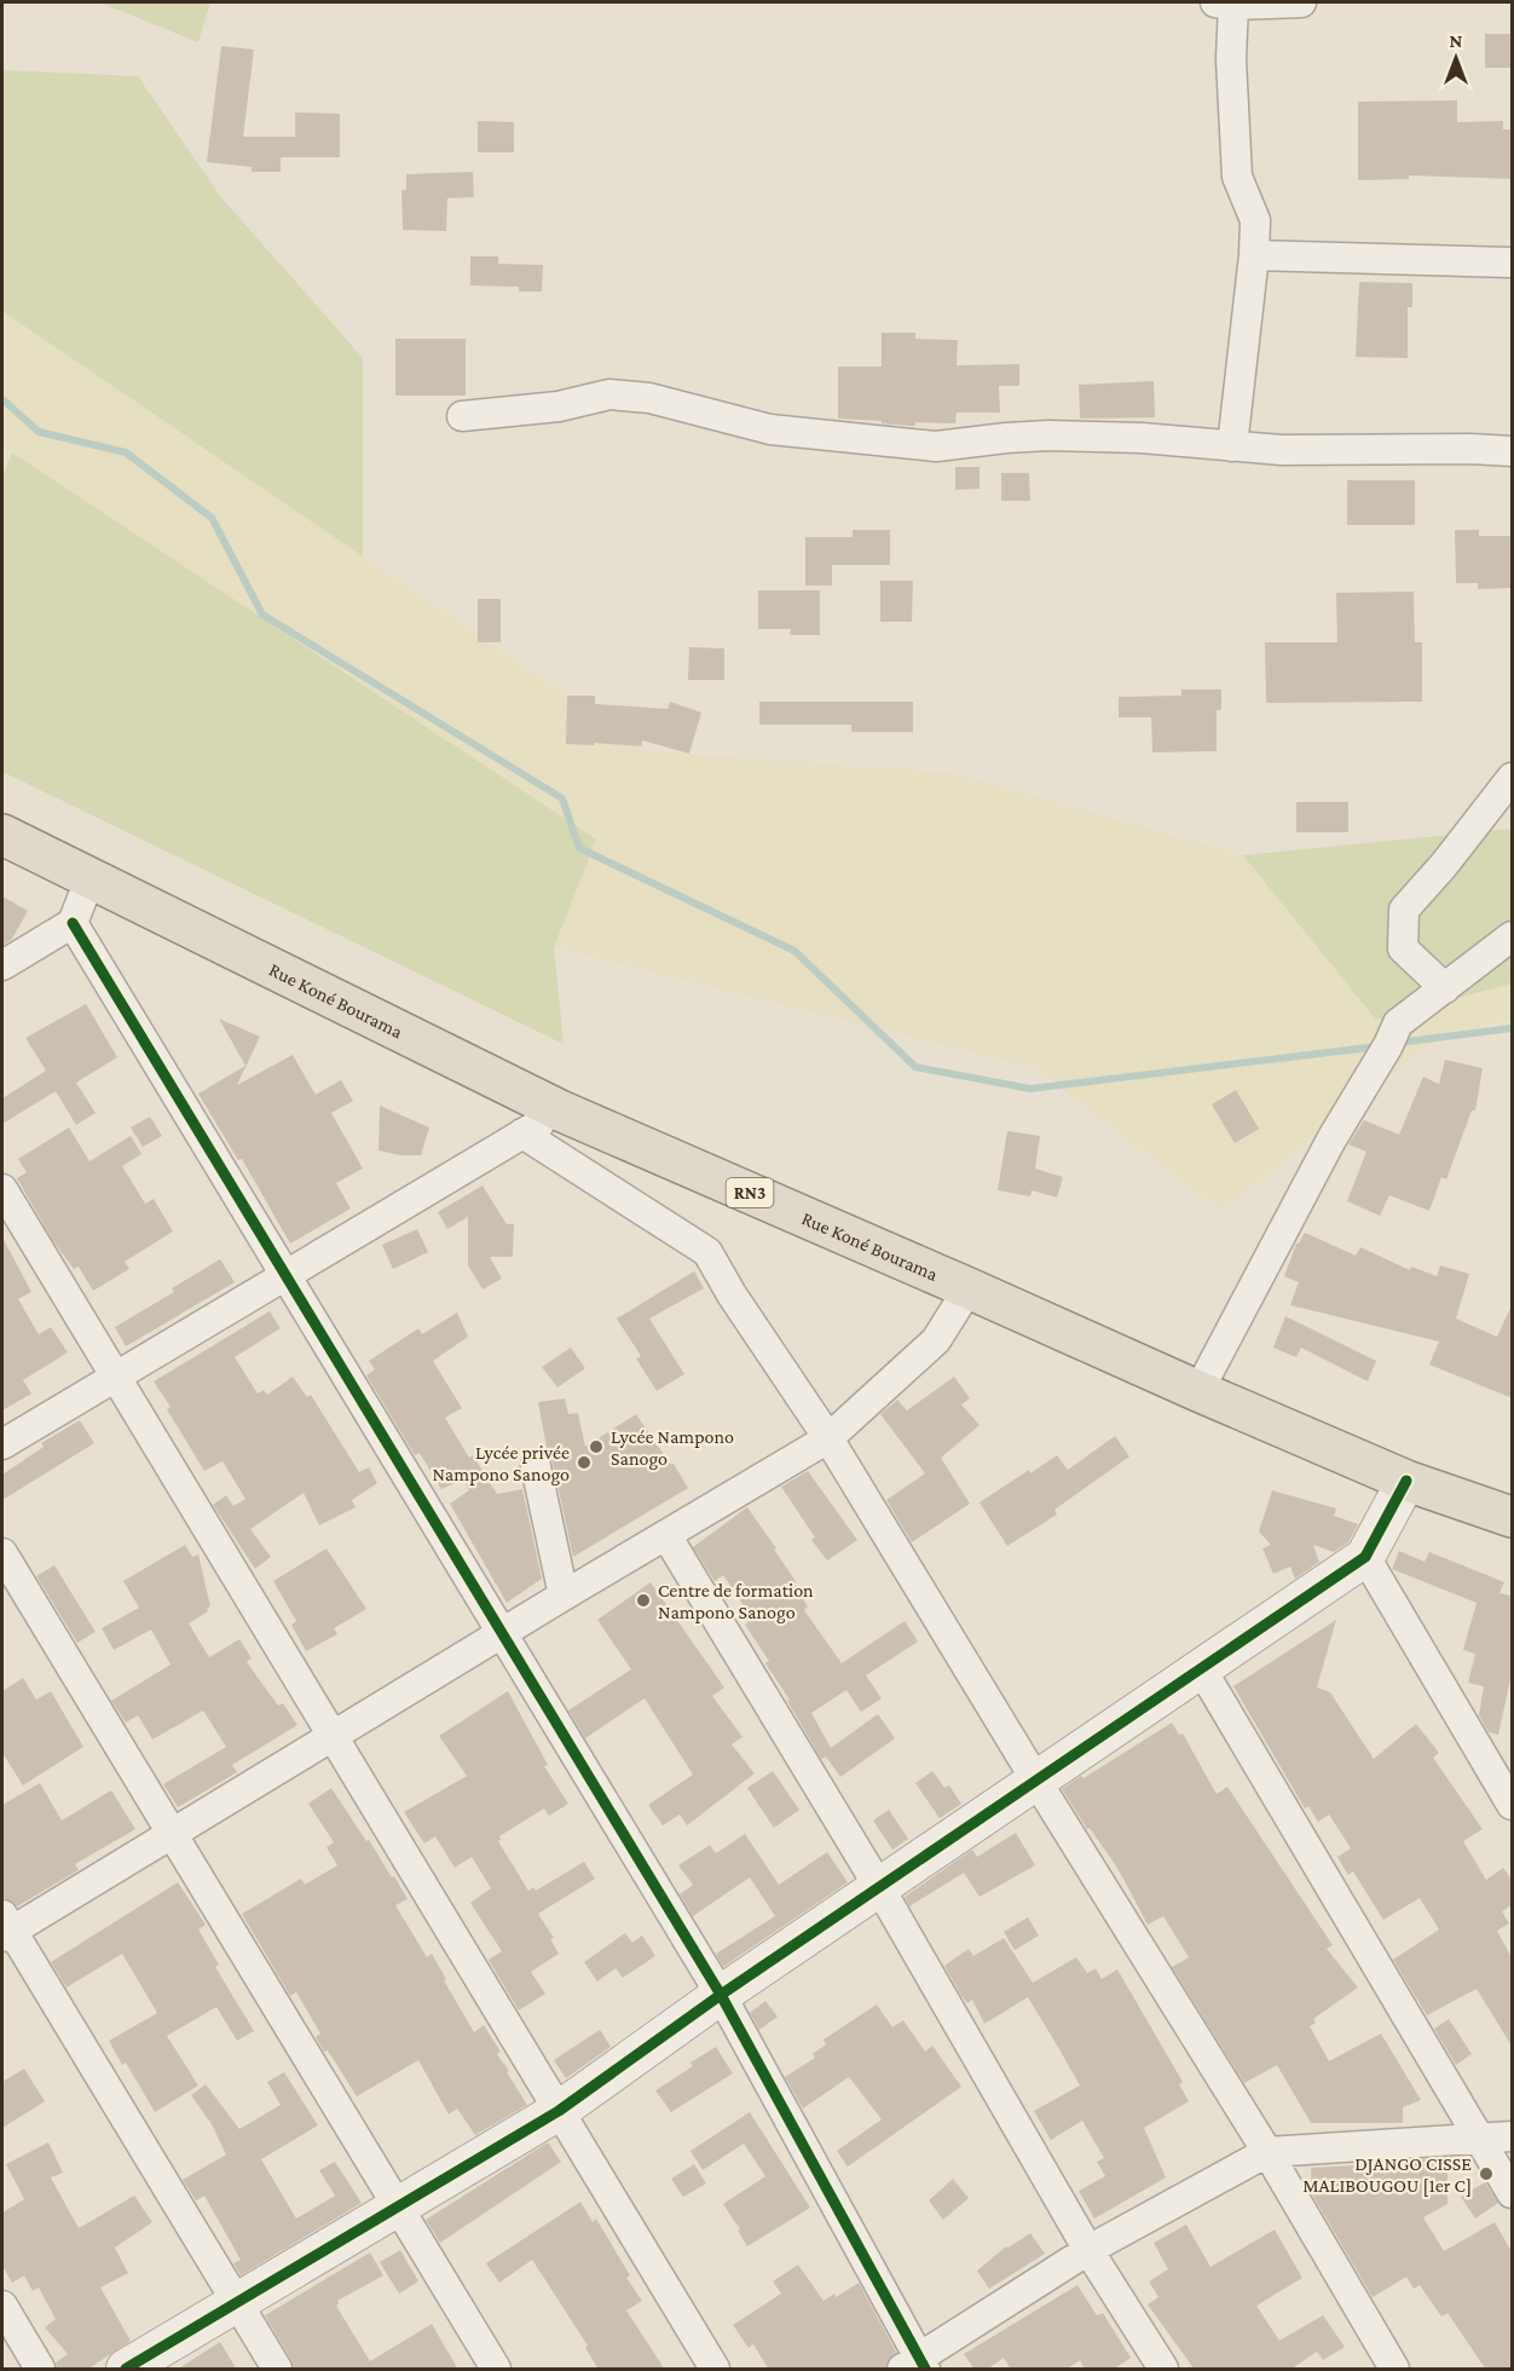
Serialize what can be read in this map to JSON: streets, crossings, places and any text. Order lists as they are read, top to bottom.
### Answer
{
  "streets": {
    "highway": ["Rue Koné Bourama", "RN3"]
  },
  "places": [
    "Lycée Nampono Sanogo",
    "Lycée privée Nampono Sanogo",
    "Centre de formation Nampono Sanogo",
    "DJANGO CISSE MALIBOUGOU [1er C]"
  ],
  "north": "top"
}
